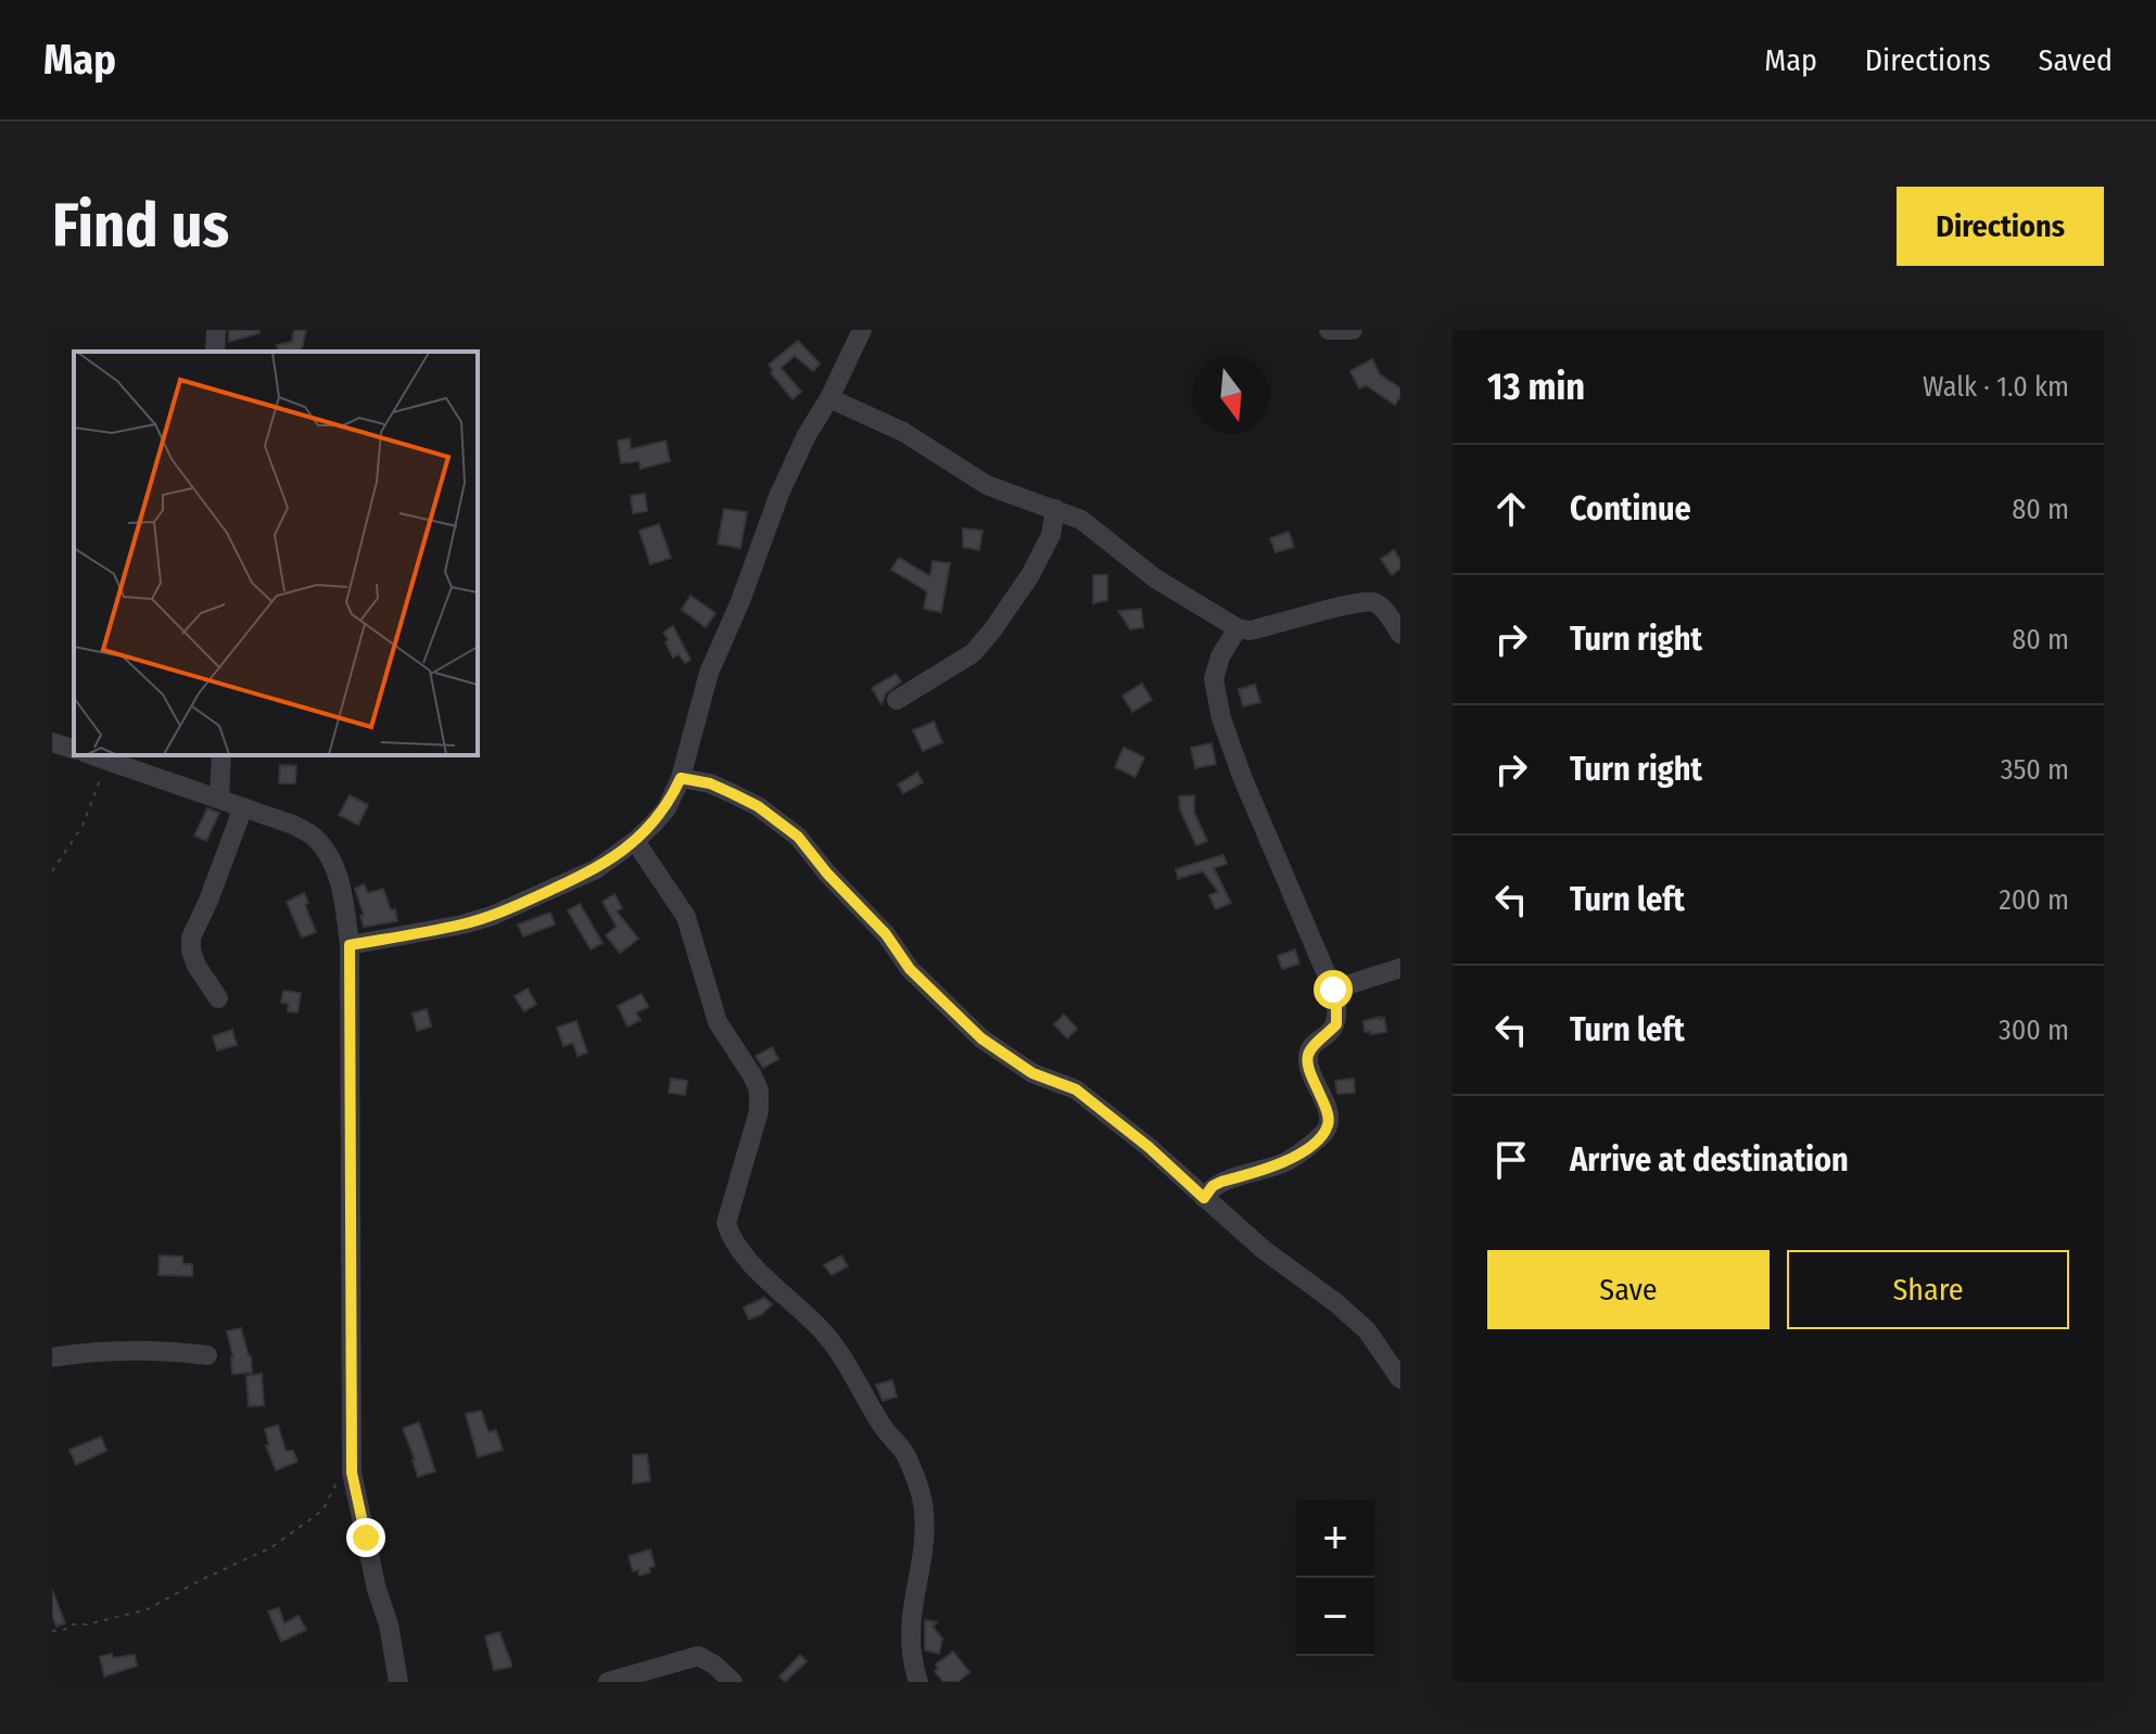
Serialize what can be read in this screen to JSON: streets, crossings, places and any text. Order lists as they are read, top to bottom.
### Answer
{
  "north": "bottom",
  "page": {
    "header": "Map",
    "nav": ["Map", "Directions", "Saved"],
    "buttons": [
      "Directions",
      ["Save", "Share"]
    ],
    "title": "Find us",
    "heading": ["13 min", "Walk · 1.0 km"],
    "list": [
      ["Continue", "80 m"],
      ["Turn right", "80 m"],
      ["Turn right", "350 m"],
      ["Turn left", "200 m"],
      ["Turn left", "300 m"],
      "Arrive at destination"
    ],
    "map_buttons": ["+", "−"]
  }
}
